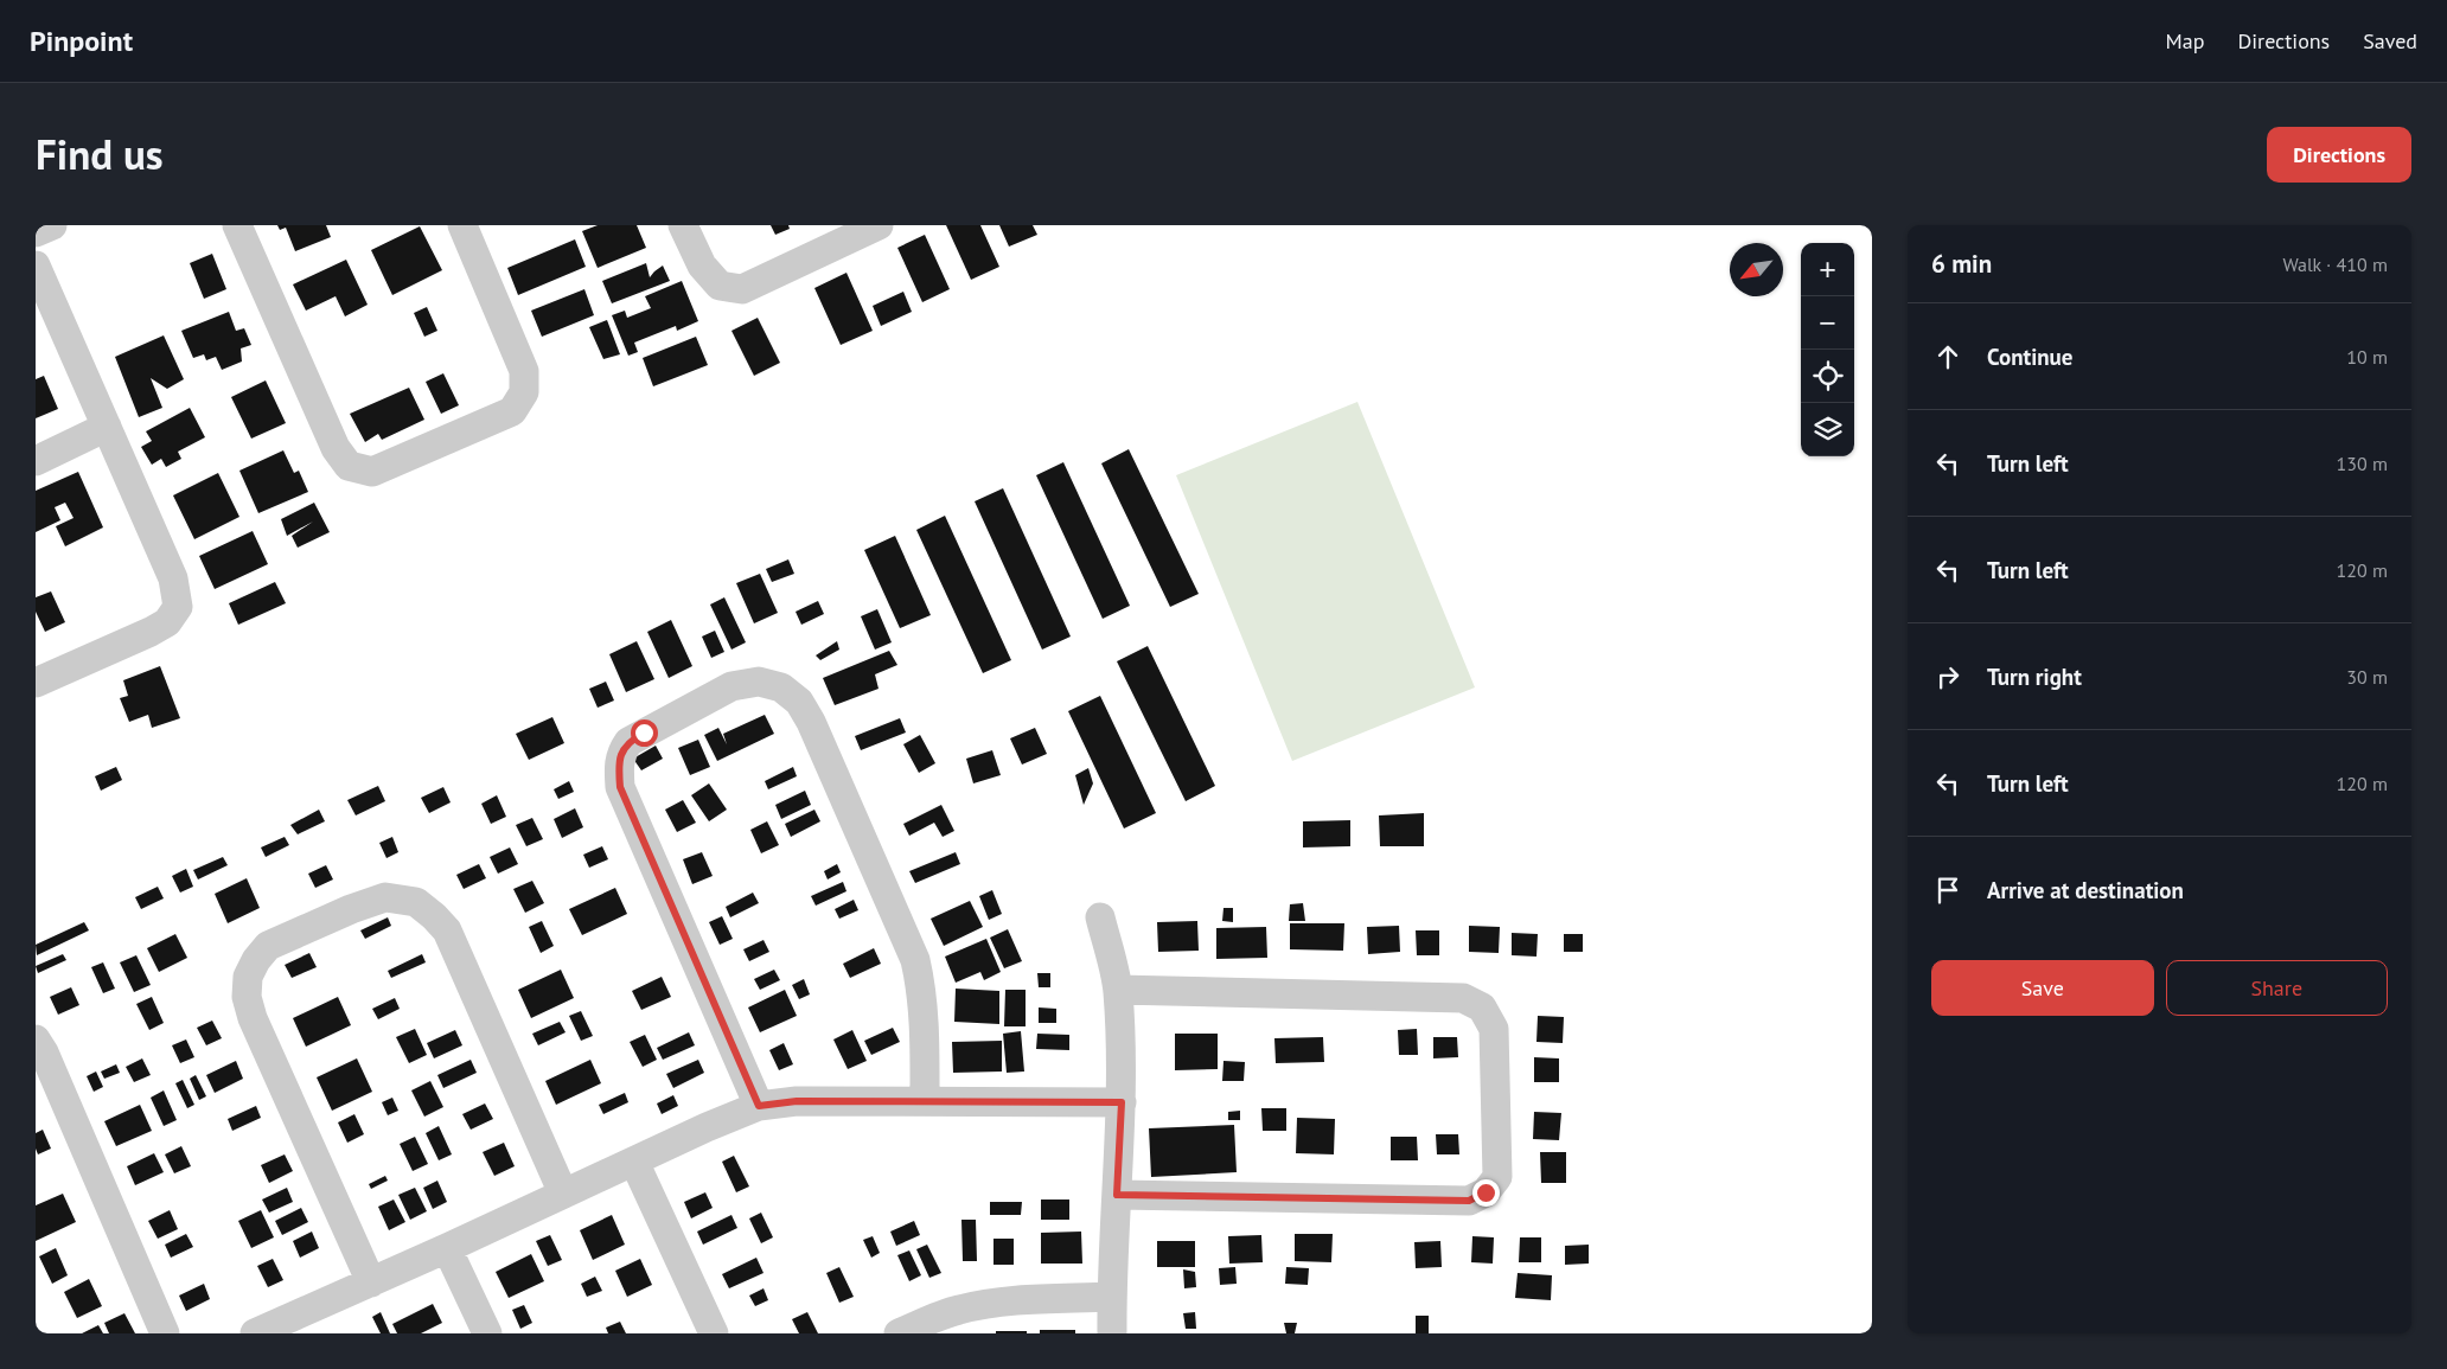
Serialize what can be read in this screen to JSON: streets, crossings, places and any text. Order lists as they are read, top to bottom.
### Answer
{
  "north": "bottom left",
  "page": {
    "header": "Pinpoint",
    "nav": ["Map", "Directions", "Saved"],
    "title": "Find us",
    "buttons": [
      "Directions",
      ["Save", "Share"]
    ],
    "heading": ["6 min", "Walk · 410 m"],
    "map_buttons": ["+", "−"],
    "list": [
      ["Continue", "10 m"],
      ["Turn left", "130 m"],
      ["Turn left", "120 m"],
      ["Turn right", "30 m"],
      ["Turn left", "120 m"],
      "Arrive at destination"
    ]
  }
}
